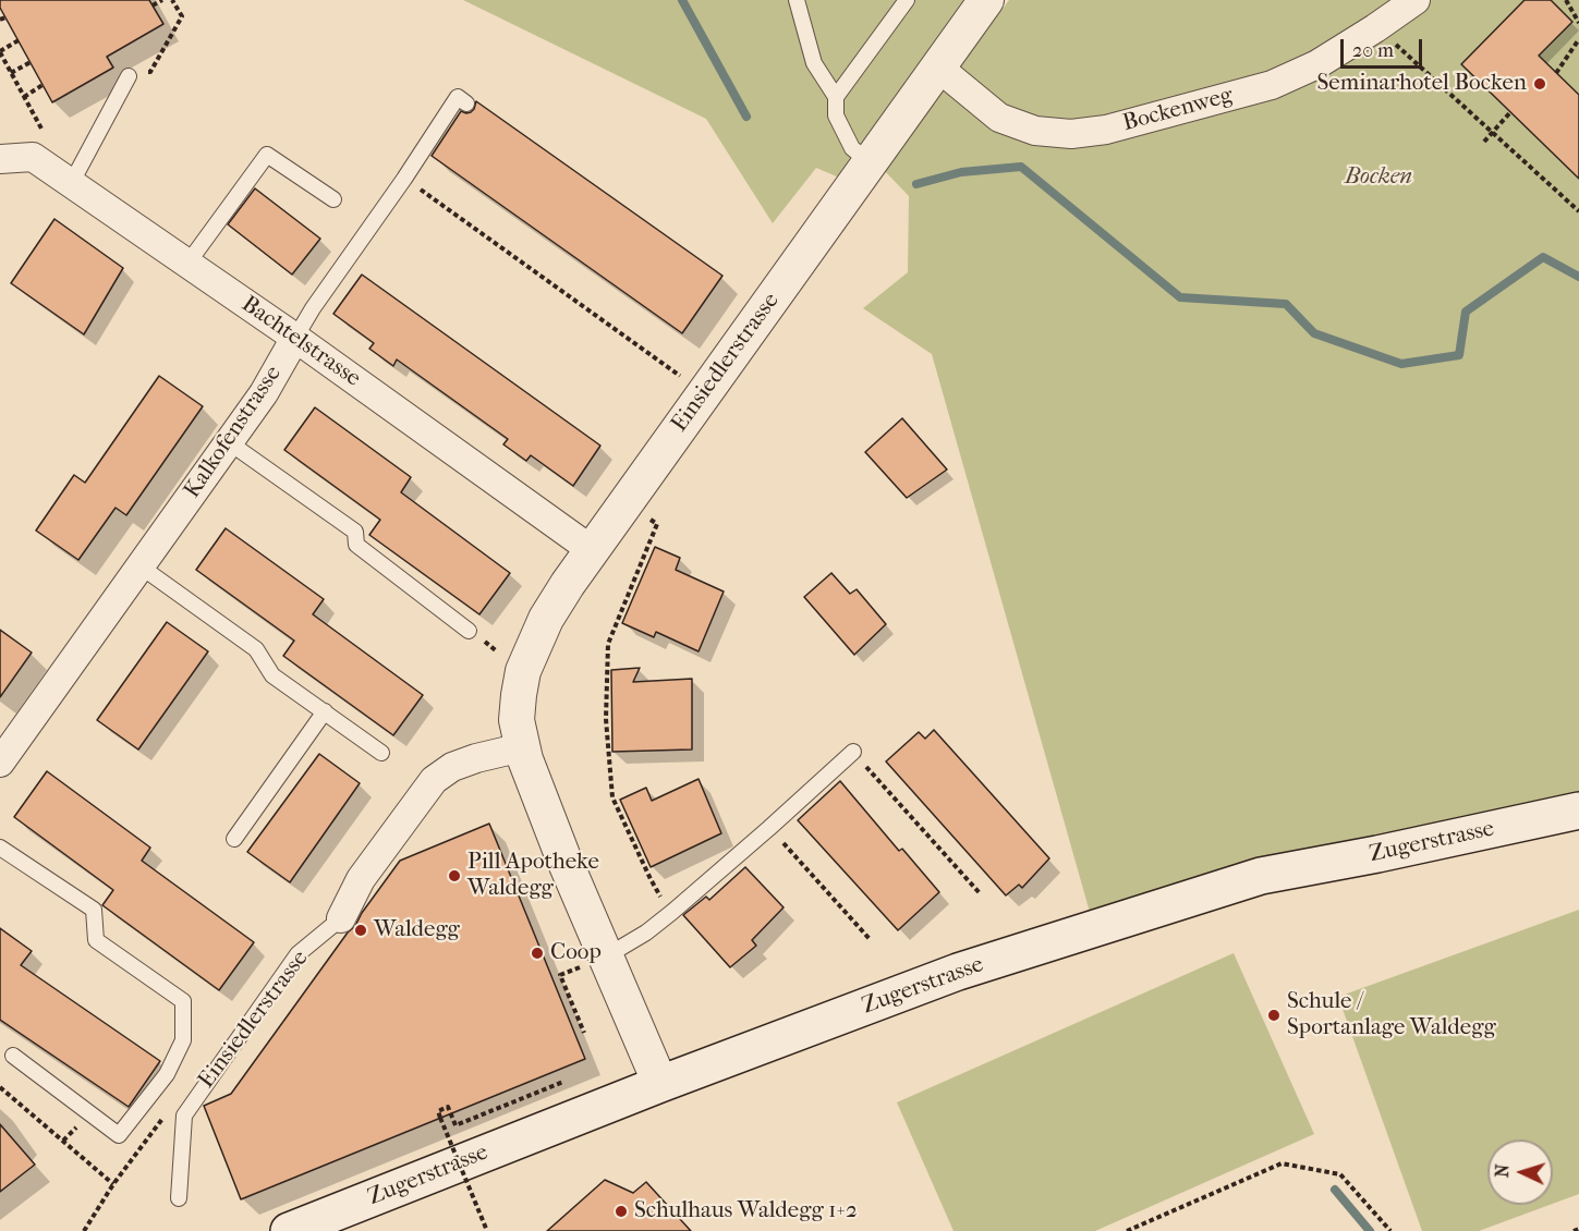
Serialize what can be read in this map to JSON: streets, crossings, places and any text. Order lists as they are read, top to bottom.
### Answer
{
  "streets": {
    "main road": ["Zugerstrasse"],
    "street": [
      "Bockenweg",
      "Bachtelstrasse",
      "Einsiedlerstrasse",
      "Kalkofenstrasse"
    ]
  },
  "crossings": [
    ["Bockenweg", "Einsiedlerstrasse"],
    ["Bachtelstrasse", "Einsiedlerstrasse"],
    ["Bachtelstrasse", "Kalkofenstrasse"],
    ["Einsiedlerstrasse", "Zugerstrasse"]
  ],
  "parks": ["Bocken"],
  "places": [
    "Seminarhotel Bocken",
    "Pill Apotheke Waldegg",
    "Waldegg",
    "Coop",
    "Schule / Sportanlage Waldegg",
    "Schulhaus Waldegg 1+2"
  ],
  "scale_bar": "20 m",
  "north": "left"
}
